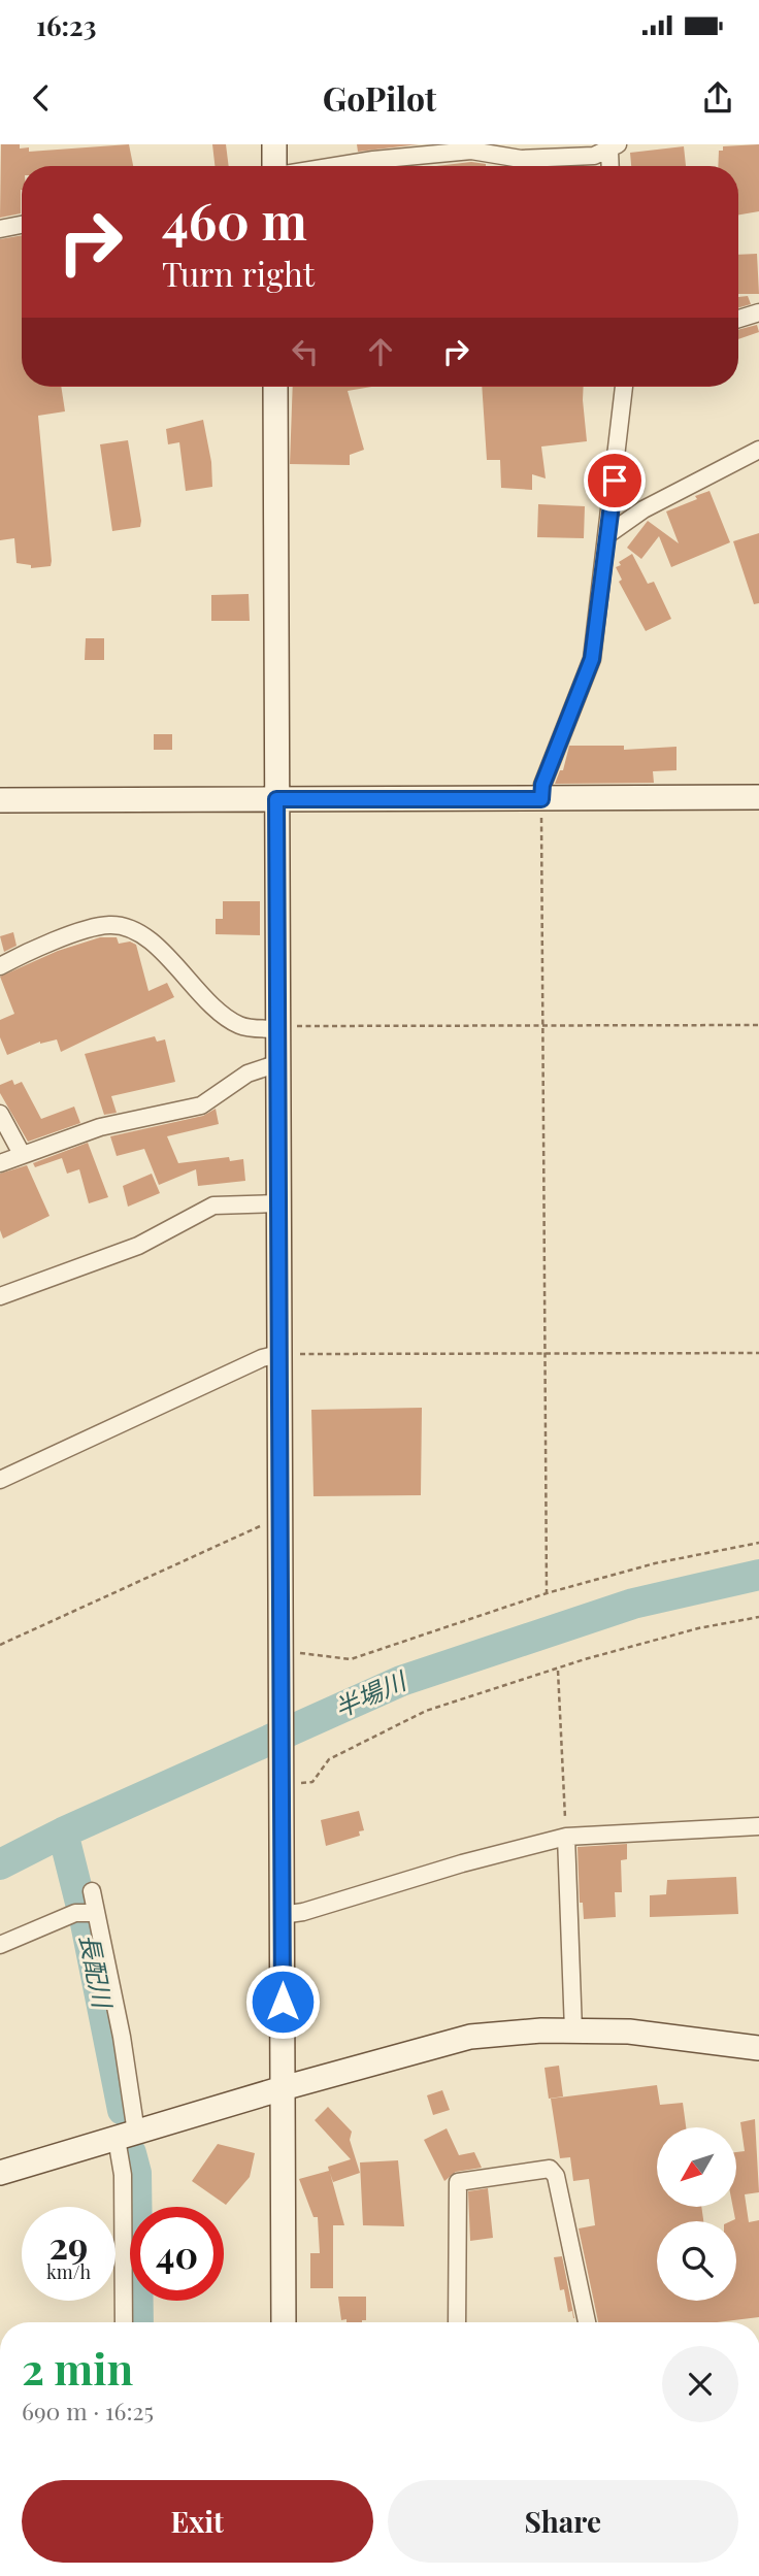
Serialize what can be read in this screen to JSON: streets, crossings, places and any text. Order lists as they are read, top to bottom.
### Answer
{
  "water": ["半場川", "長配川"],
  "north": "bottom left",
  "page": {
    "status": "16:23",
    "header": "GoPilot",
    "turn": ["460 m", "Turn right"],
    "speed": "29 km/h",
    "limit": "40",
    "heading": ["2 min", "690 m · 16:25"],
    "buttons": ["Exit", "Share"]
  }
}
